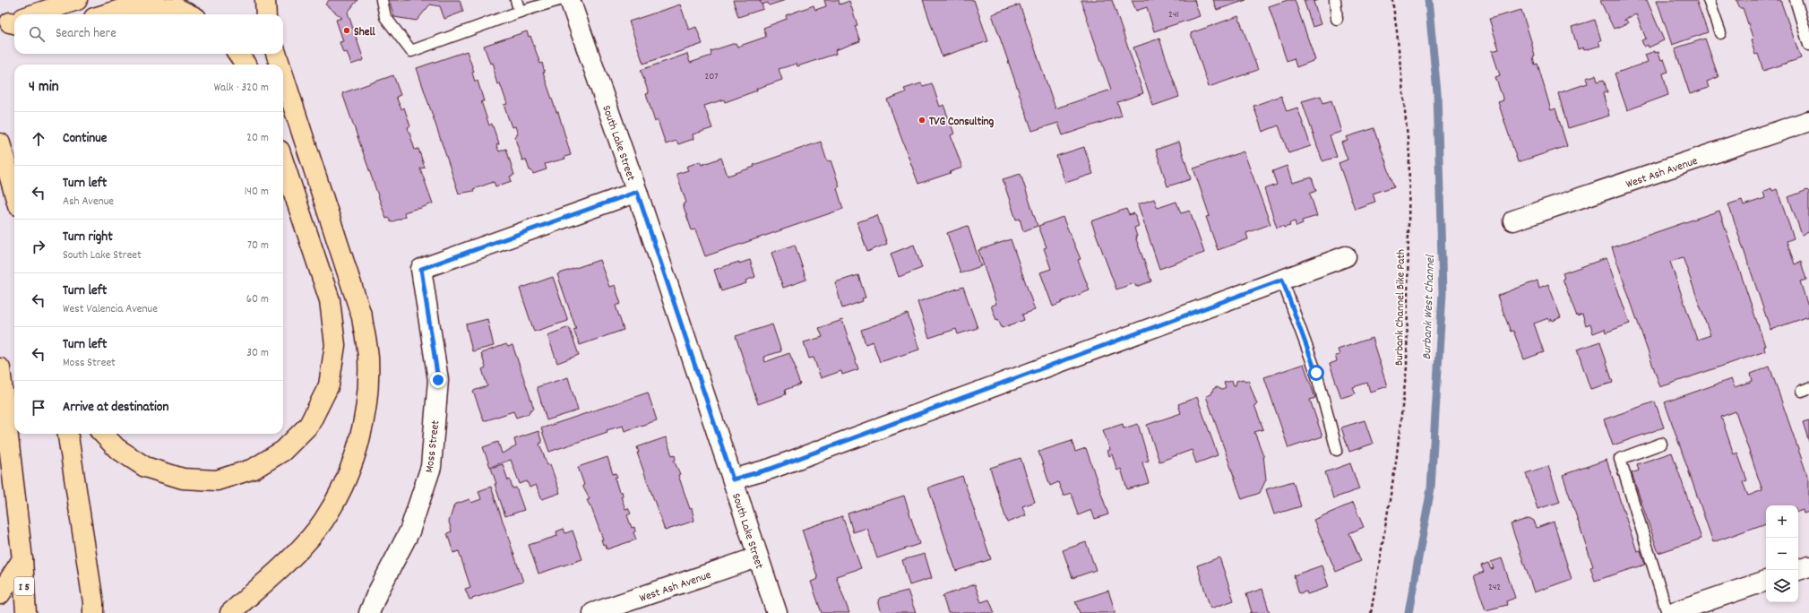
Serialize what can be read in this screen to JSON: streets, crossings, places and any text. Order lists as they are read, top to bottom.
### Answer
{
  "streets": {
    "main road": ["I 5"],
    "street": ["South Lake Street", "West Ash Avenue", "Moss Street"],
    "path": ["Burbank Channel Bike Path"]
  },
  "crossings": [
    ["South Lake Street", "West Ash Avenue"],
    ["South Lake Street", "Moss Street"]
  ],
  "water": ["Burbank West Channel"],
  "places": ["Shell", "TVG Consulting"],
  "house_numbers": ["241", "207", "242"],
  "page": {
    "search": "Search here",
    "heading": ["4 min", "Walk · 320 m"],
    "list": [
      ["Continue", "20 m"],
      ["Turn left", "Ash Avenue", "140 m"],
      ["Turn right", "South Lake Street", "70 m"],
      ["Turn left", "West Valencia Avenue", "60 m"],
      ["Turn left", "Moss Street", "30 m"],
      "Arrive at destination"
    ],
    "map_buttons": ["+", "−"]
  }
}
